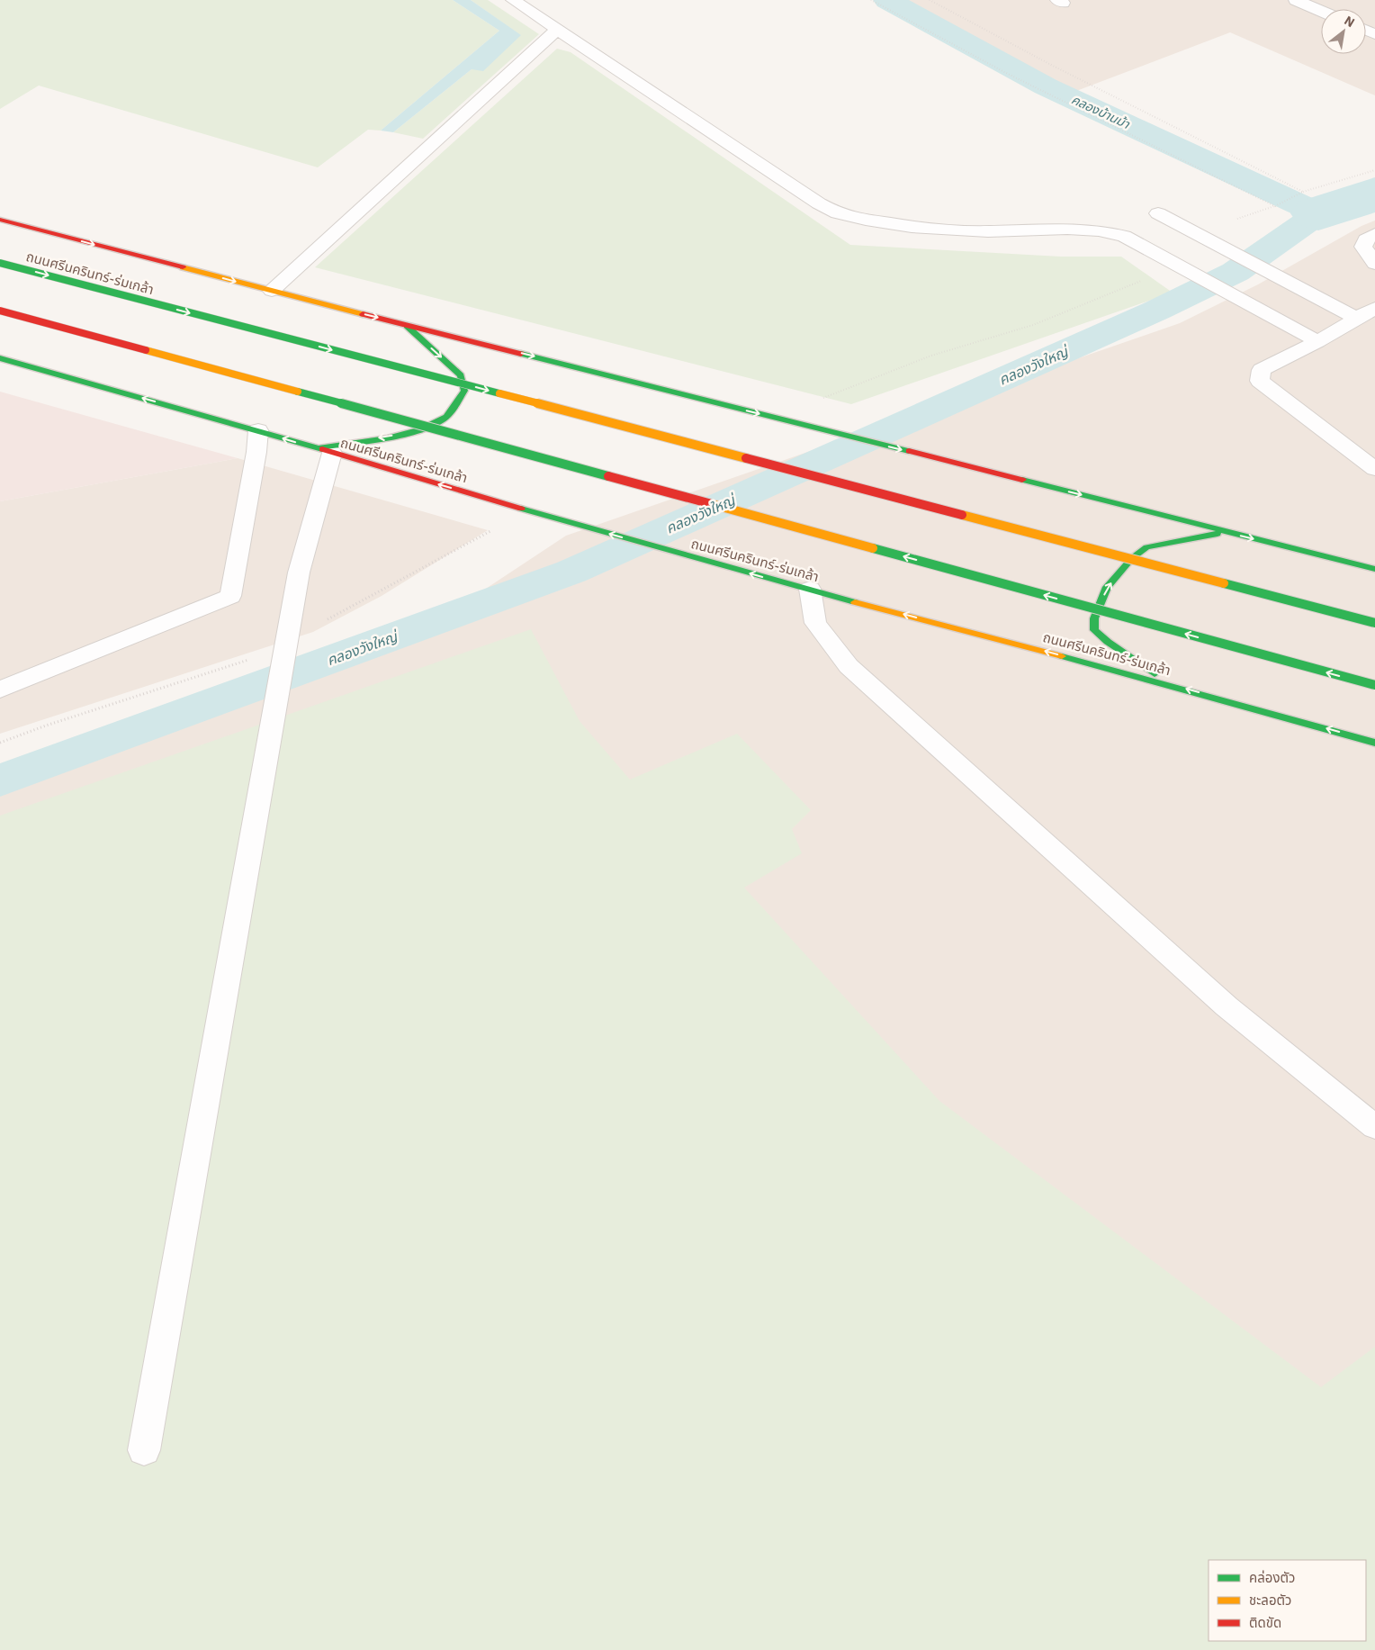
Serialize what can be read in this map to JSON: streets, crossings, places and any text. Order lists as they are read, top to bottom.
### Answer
{
  "streets": {
    "main road": ["ถนนศรีนครินทร์-ร่มเกล้า"]
  },
  "water": ["คลองบ้านม้า", "คลองวังใหญ่"],
  "legend": ["คล่องตัว", "ชะลอตัว", "ติดขัด"],
  "north": "top right"
}
